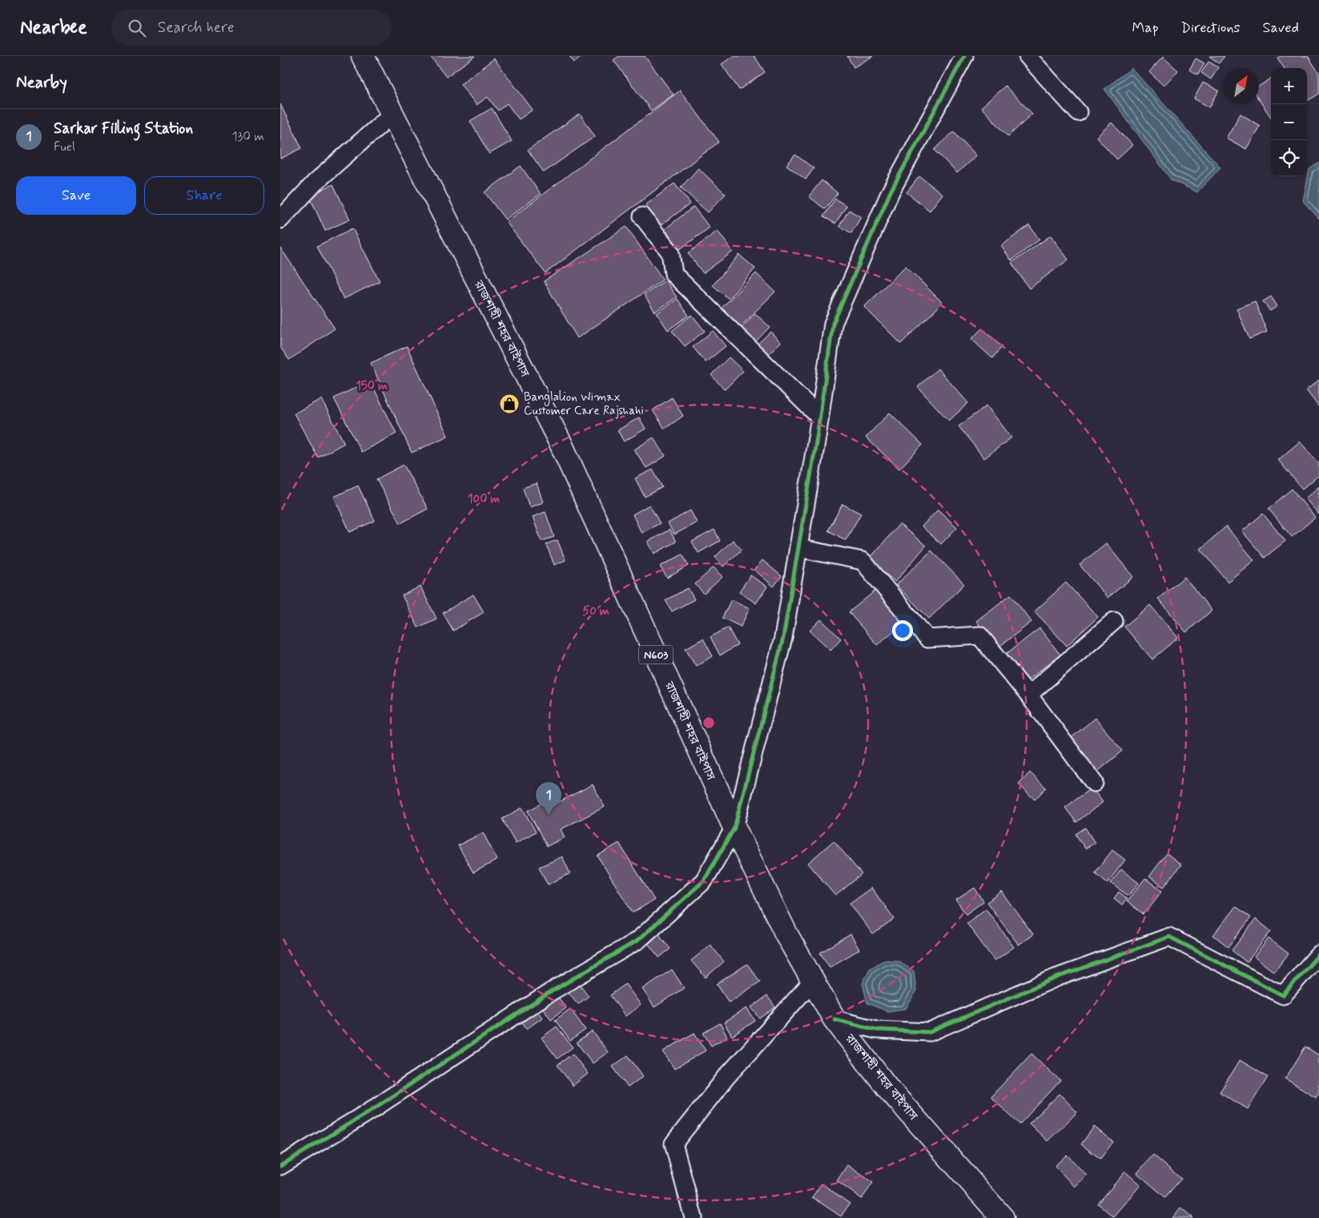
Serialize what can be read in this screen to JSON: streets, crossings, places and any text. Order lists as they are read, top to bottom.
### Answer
{
  "streets": {
    "highway": ["রাজশাহী শহর বাইপাস", "N603"]
  },
  "places": {
    "shop": ["Banglalion Wimax Customer Care Rajshahi"]
  },
  "north": "top right",
  "page": {
    "header": "Nearbee",
    "search": "Search here",
    "nav": ["Map", "Directions", "Saved"],
    "heading": "Nearby",
    "map_buttons": ["+", "−"],
    "list": [
      {
        "mark": "1",
        "name": "Sarkar Filling Station",
        "note": "Fuel",
        "value": "130 m"
      }
    ],
    "buttons": ["Save", "Share"],
    "pins": "1"
  },
  "rings": ["150 m", "100 m", "50 m"]
}
